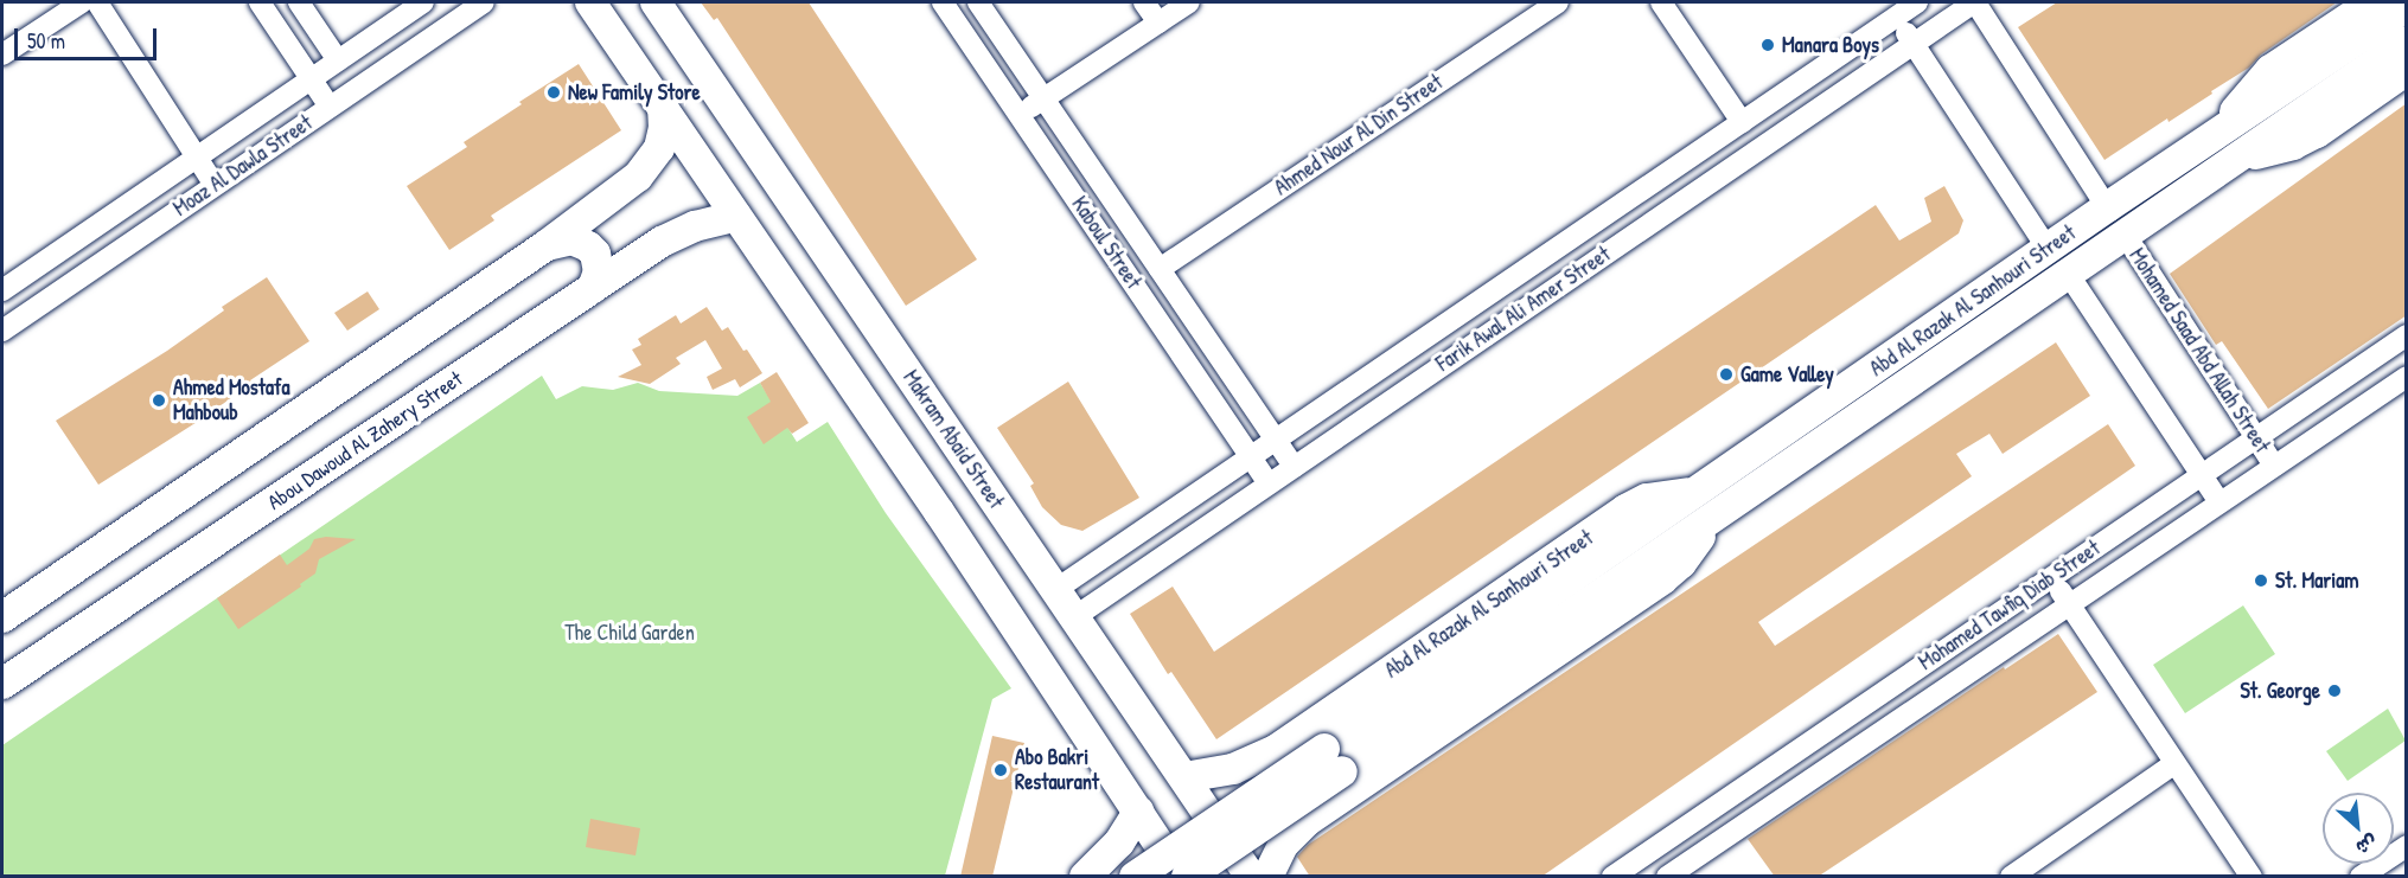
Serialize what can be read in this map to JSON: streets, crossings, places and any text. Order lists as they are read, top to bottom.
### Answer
{
  "streets": {
    "street": [
      "Ahmed Nour Al Din Street",
      "Moaz Al Dawla Street",
      "Kaboul Street",
      "Abd Al Razak Al Sanhouri Street",
      "Farik Awal Ali Amer Street",
      "Mohamed Saad Abd Allah Street",
      "Makram Abaid Street",
      "Abou Dawoud Al Zahery Street",
      "Mohamed Tawfiq Diab Street"
    ]
  },
  "crossings": [
    ["Ahmed Nour Al Din Street", "Kaboul Street"],
    ["Kaboul Street", "Farik Awal Ali Amer Street"],
    ["Abd Al Razak Al Sanhouri Street", "Mohamed Saad Abd Allah Street"],
    ["Abd Al Razak Al Sanhouri Street", "Makram Abaid Street"],
    ["Farik Awal Ali Amer Street", "Makram Abaid Street"],
    ["Mohamed Saad Abd Allah Street", "Mohamed Tawfiq Diab Street"]
  ],
  "parks": ["The Child Garden"],
  "places": [
    "Manara Boys",
    "New Family Store",
    "Game Valley",
    "Ahmed Mostafa Mahboub",
    "St. Mariam",
    "St. George",
    "Abo Bakri Restaurant"
  ],
  "scale_bar": "50 m",
  "north": "bottom right"
}
